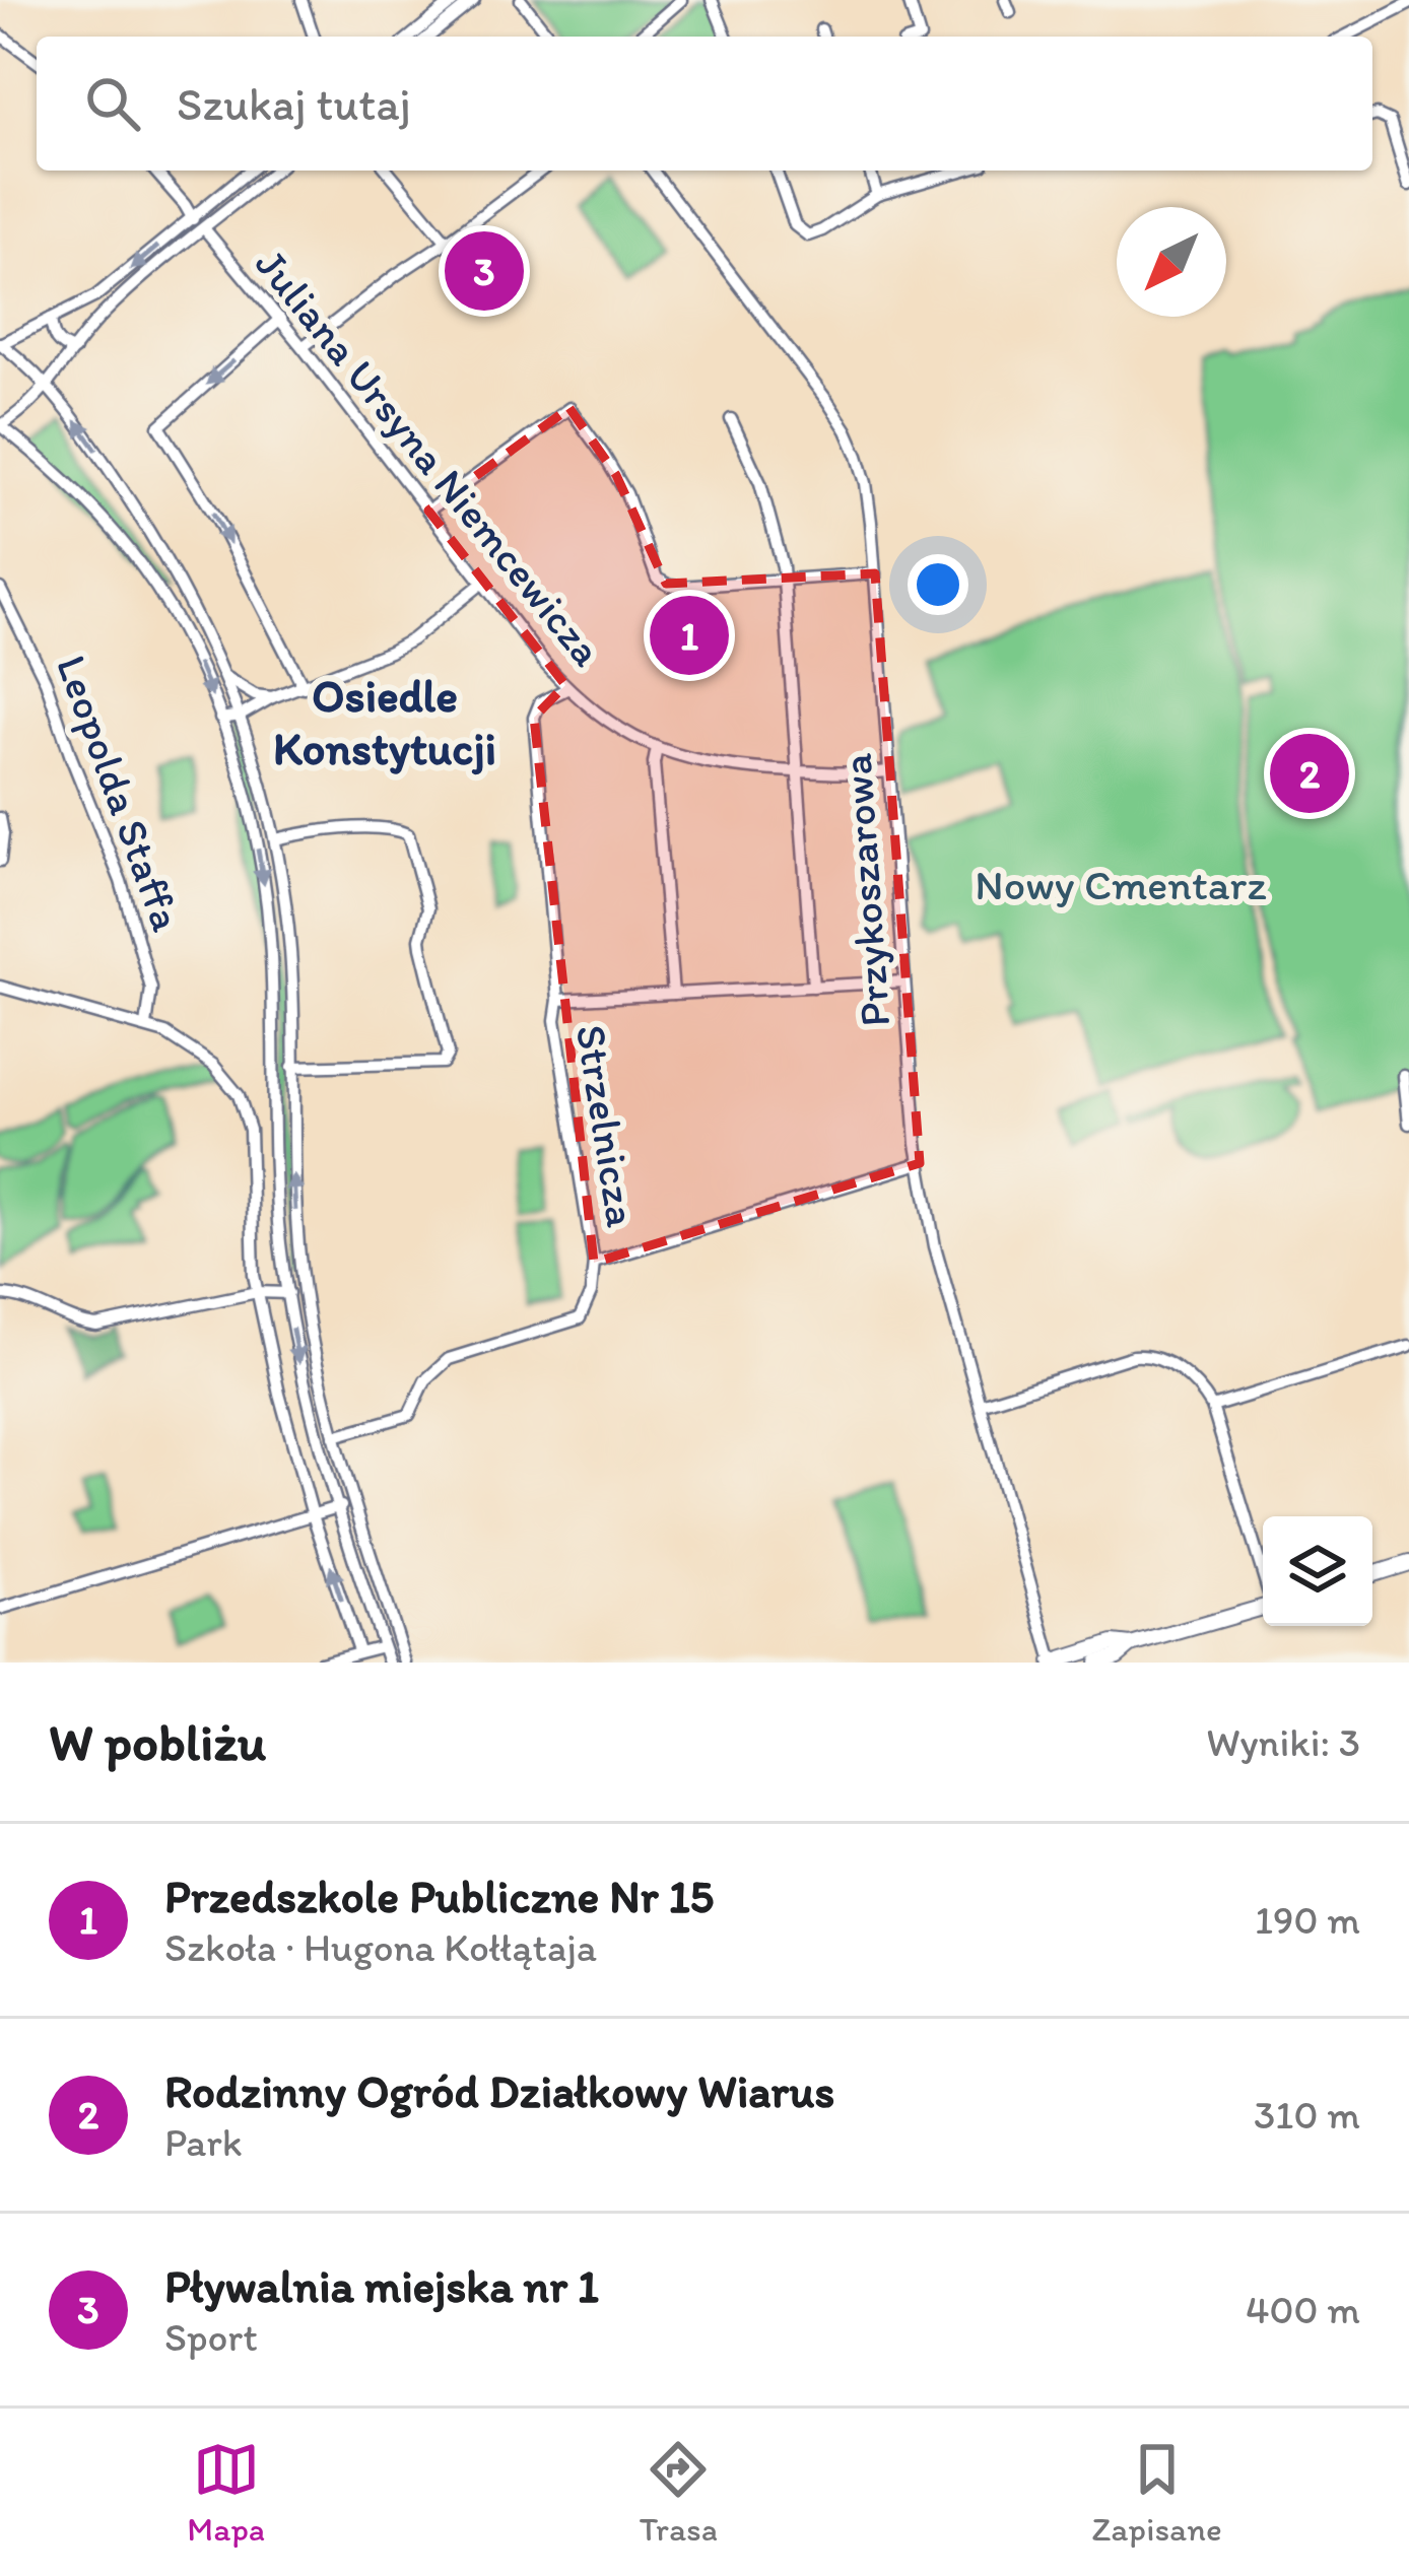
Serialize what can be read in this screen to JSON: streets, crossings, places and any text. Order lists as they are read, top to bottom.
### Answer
{
  "streets": {
    "street": [
      "Juliana Ursyna Niemcewicza",
      "Leopolda Staffa",
      "Przykoszarowa",
      "Strzelnicza"
    ]
  },
  "crossings": [
    ["Juliana Ursyna Niemcewicza", "Przykoszarowa"],
    ["Juliana Ursyna Niemcewicza", "Strzelnicza"]
  ],
  "districts": ["Osiedle Konstytucji"],
  "parks": ["Nowy Cmentarz"],
  "north": "bottom left",
  "page": {
    "search": "Szukaj tutaj",
    "pins": ["3", "1", "2"],
    "heading": ["W pobliżu", "Wyniki: 3"],
    "list": [
      {
        "mark": "1",
        "name": "Przedszkole Publiczne Nr 15",
        "note": "Szkoła · Hugona Kołłątaja",
        "value": "190 m"
      },
      {
        "mark": "2",
        "name": "Rodzinny Ogród Działkowy Wiarus",
        "note": "Park",
        "value": "310 m"
      },
      {
        "mark": "3",
        "name": "Pływalnia miejska nr 1",
        "note": "Sport",
        "value": "400 m"
      }
    ],
    "nav": ["Mapa", "Trasa", "Zapisane"]
  }
}
